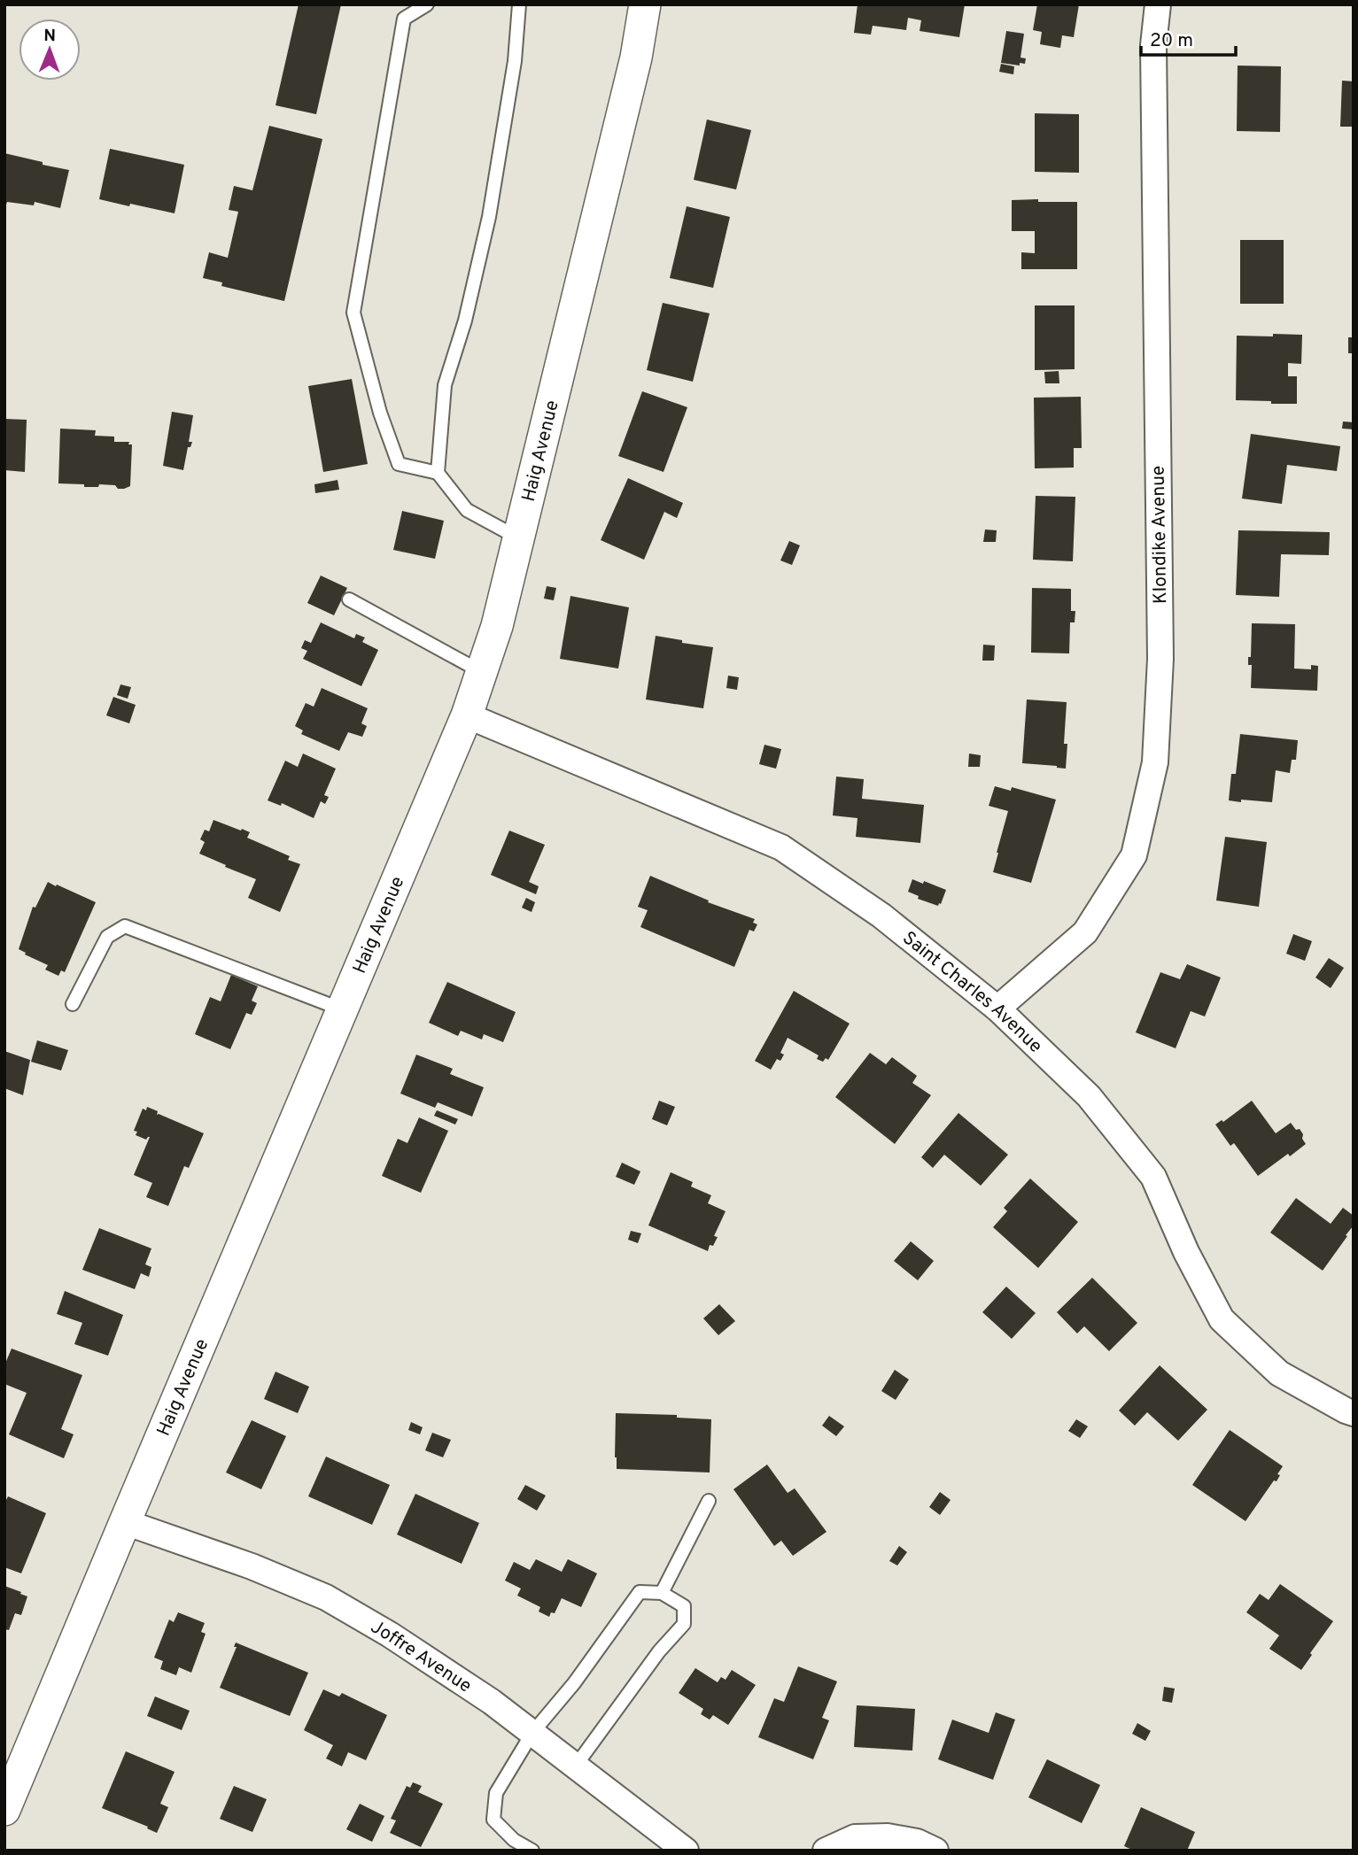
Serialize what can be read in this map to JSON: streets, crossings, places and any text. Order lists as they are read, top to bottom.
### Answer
{
  "streets": {
    "street": [
      "Haig Avenue",
      "Klondike Avenue",
      "Saint Charles Avenue",
      "Joffre Avenue"
    ]
  },
  "crossings": [
    ["Haig Avenue", "Saint Charles Avenue"],
    ["Haig Avenue", "Joffre Avenue"],
    ["Klondike Avenue", "Saint Charles Avenue"]
  ],
  "scale_bar": "20 m",
  "north": "top"
}
